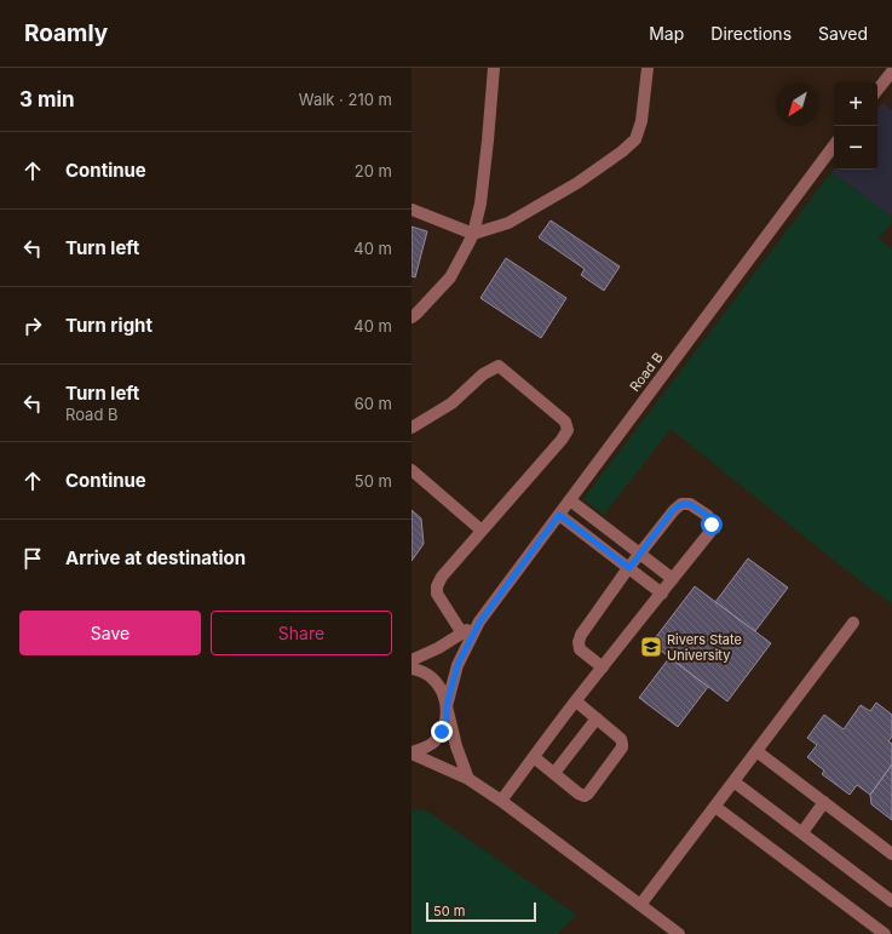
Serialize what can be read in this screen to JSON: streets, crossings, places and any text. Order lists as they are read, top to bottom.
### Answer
{
  "streets": {
    "street": ["Road B"]
  },
  "places": {
    "school or university": ["Rivers State University"]
  },
  "scale_bar": "50 m",
  "north": "bottom left",
  "page": {
    "header": "Roamly",
    "nav": ["Map", "Directions", "Saved"],
    "heading": ["3 min", "Walk · 210 m"],
    "map_buttons": ["+", "−"],
    "list": [
      ["Continue", "20 m"],
      ["Turn left", "40 m"],
      ["Turn right", "40 m"],
      ["Turn left", "Road B", "60 m"],
      ["Continue", "50 m"],
      "Arrive at destination"
    ],
    "buttons": ["Save", "Share"],
    "scale": "50 m"
  }
}
